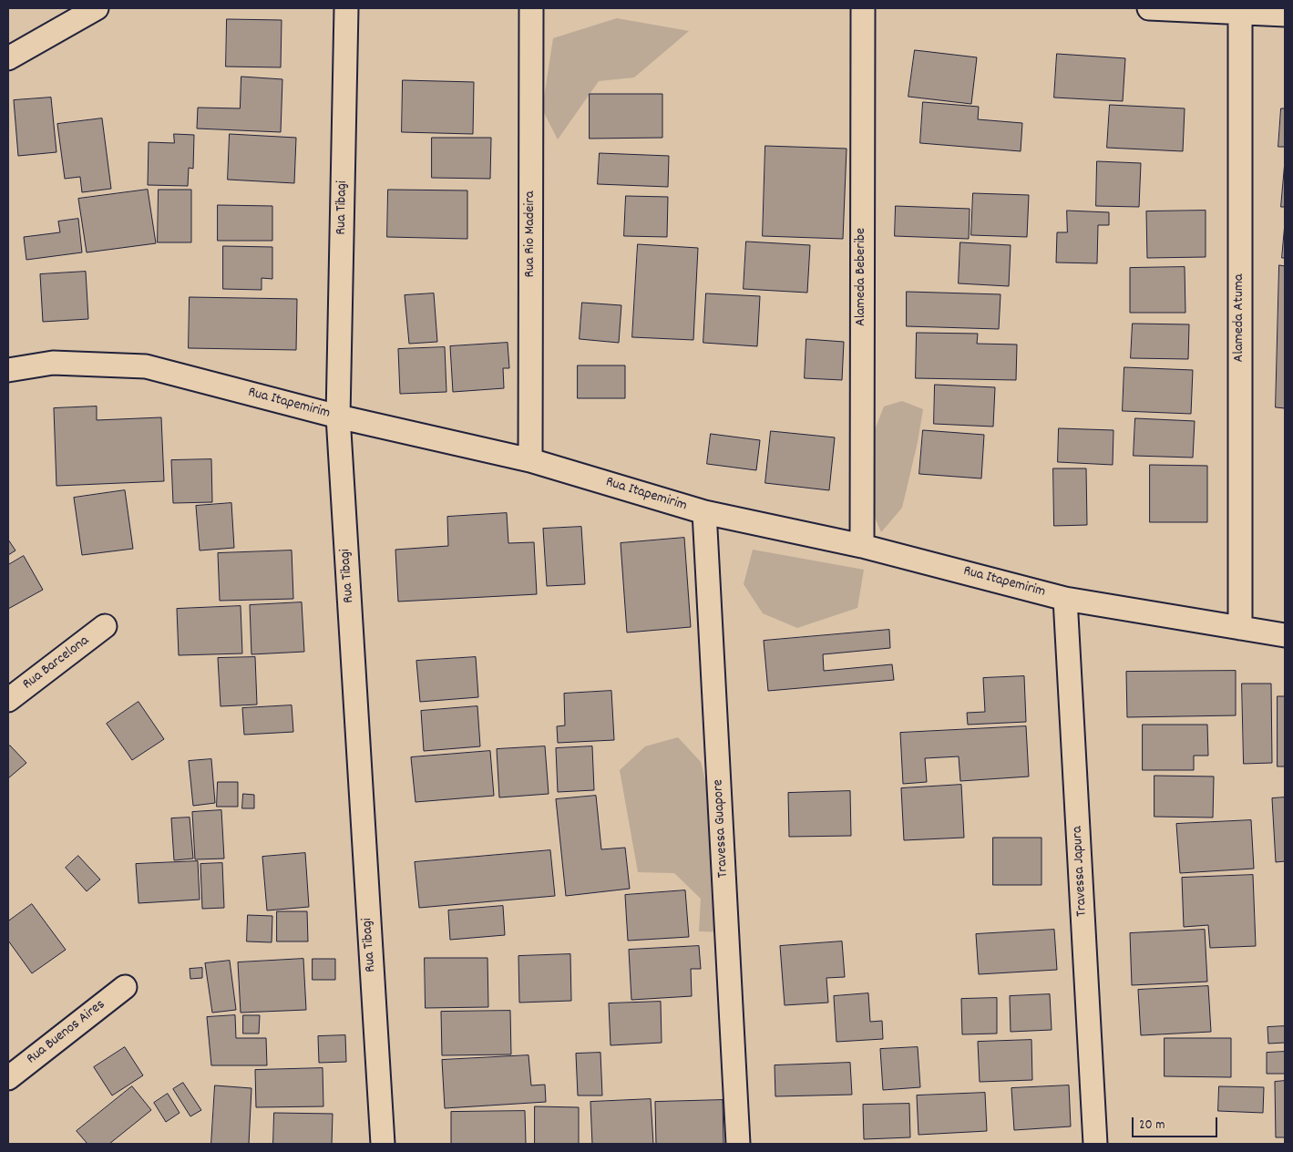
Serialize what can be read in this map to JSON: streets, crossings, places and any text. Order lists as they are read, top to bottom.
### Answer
{
  "streets": {
    "street": [
      "Rua Tibagi",
      "Rua Rio Madeira",
      "Alameda Beberibe",
      "Alameda Atuma",
      "Rua Itapemirim",
      "Rua Barcelona",
      "Travessa Guapore",
      "Travessa Japura",
      "Rua Buenos Aires"
    ]
  },
  "crossings": [
    ["Rua Tibagi", "Rua Itapemirim"],
    ["Rua Rio Madeira", "Rua Itapemirim"],
    ["Alameda Beberibe", "Rua Itapemirim"],
    ["Alameda Atuma", "Rua Itapemirim"],
    ["Rua Itapemirim", "Travessa Guapore"],
    ["Rua Itapemirim", "Travessa Japura"]
  ],
  "scale_bar": "20 m"
}
